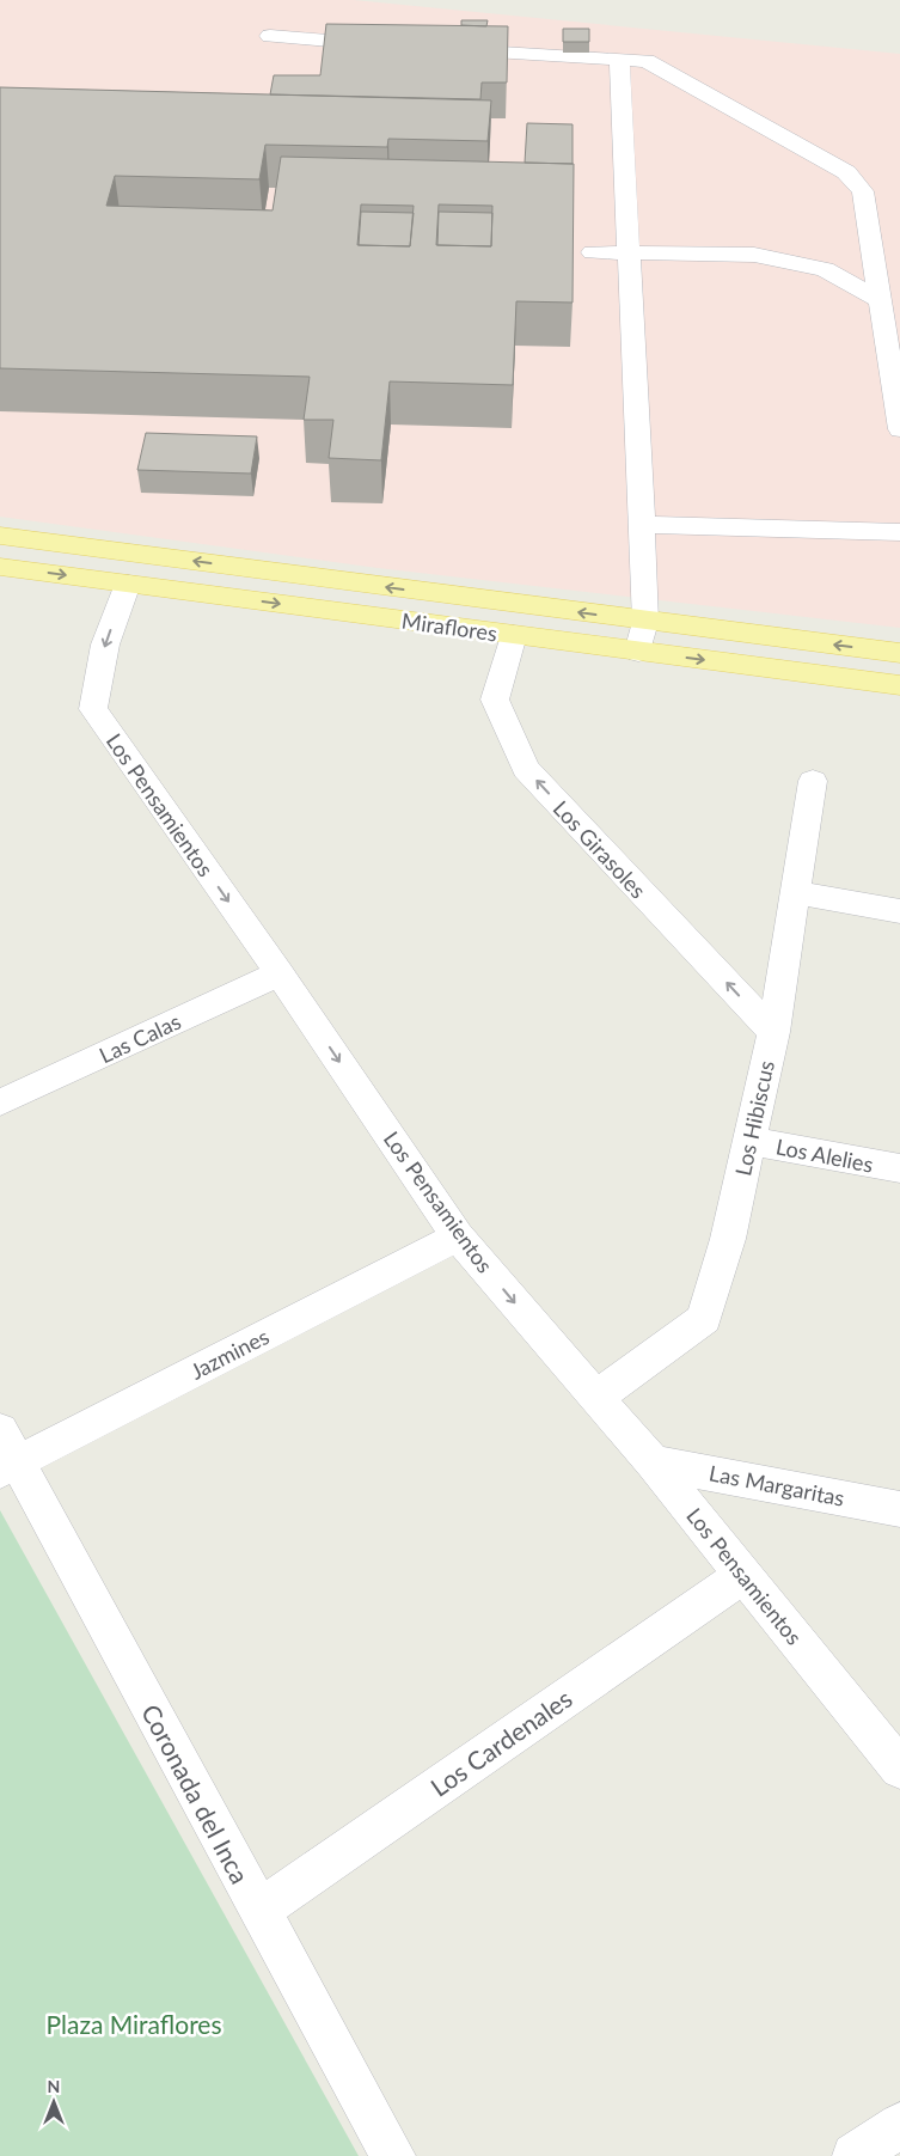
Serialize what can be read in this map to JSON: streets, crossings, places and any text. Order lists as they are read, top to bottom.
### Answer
{
  "streets": {
    "main road": ["Miraflores"],
    "street": [
      "Los Pensamientos",
      "Los Girasoles",
      "Las Calas",
      "Los Hibiscus",
      "Los Alelies",
      "Jazmines",
      "Las Margaritas",
      "Los Cardenales",
      "Coronada del Inca"
    ]
  },
  "crossings": [
    ["Miraflores", "Los Pensamientos"],
    ["Miraflores", "Los Girasoles"],
    ["Los Pensamientos", "Las Calas"],
    ["Los Pensamientos", "Los Hibiscus"],
    ["Los Pensamientos", "Jazmines"],
    ["Los Pensamientos", "Las Margaritas"],
    ["Los Pensamientos", "Los Cardenales"],
    ["Los Girasoles", "Los Hibiscus"],
    ["Los Hibiscus", "Los Alelies"],
    ["Jazmines", "Coronada del Inca"],
    ["Los Cardenales", "Coronada del Inca"]
  ],
  "one_way": ["Los Pensamientos", "Los Girasoles"],
  "parks": ["Plaza Miraflores"],
  "north": "top"
}
